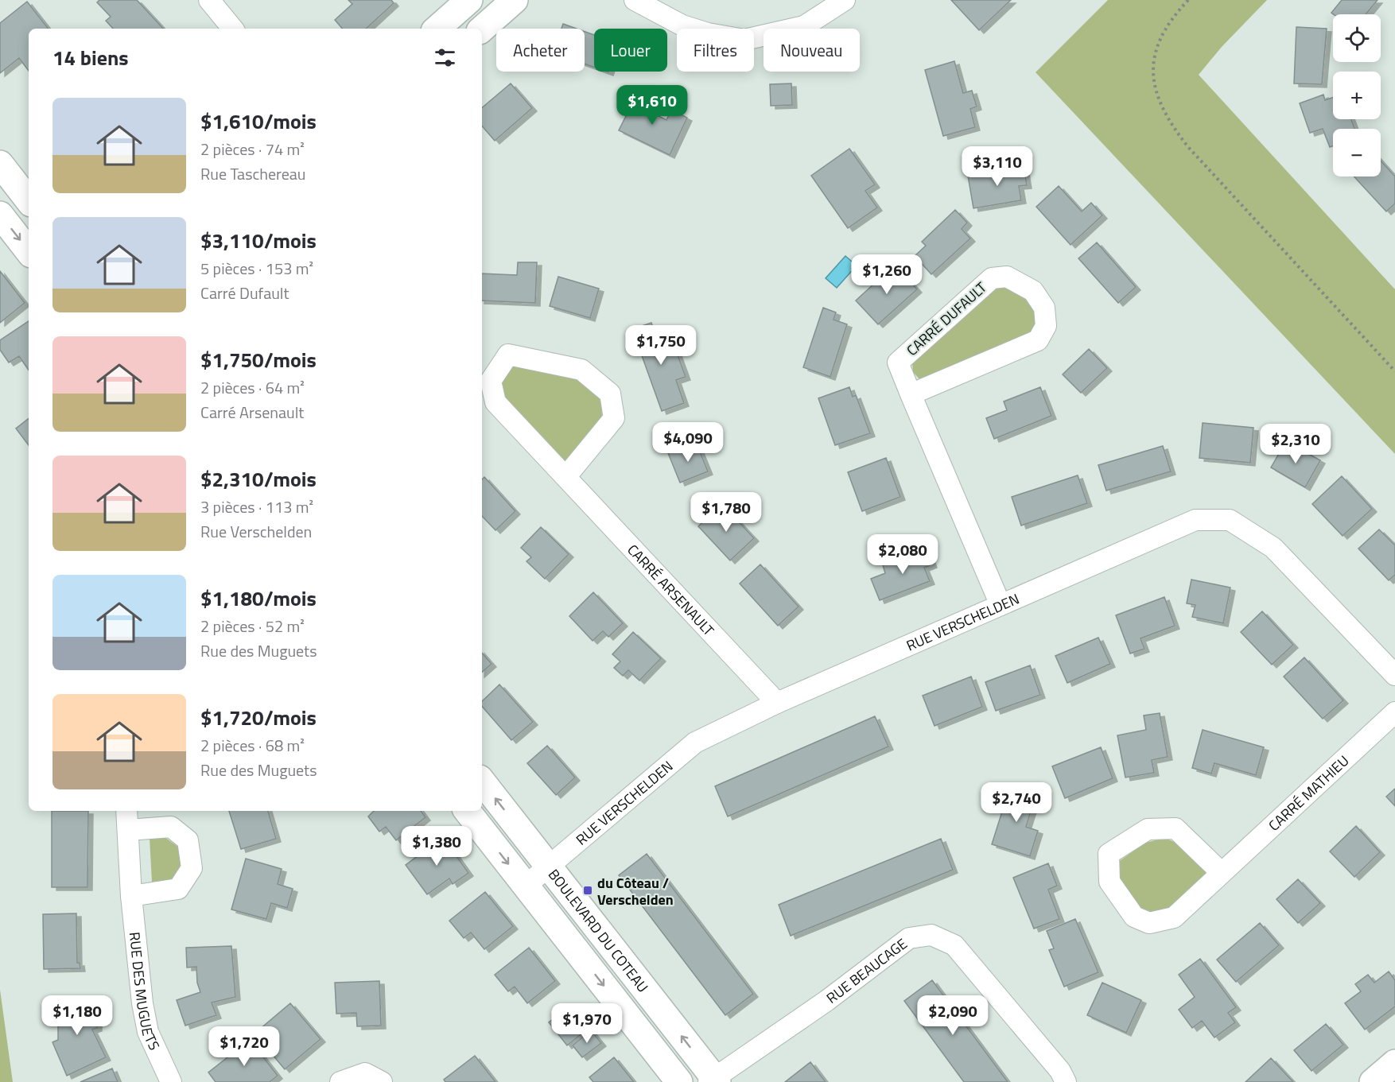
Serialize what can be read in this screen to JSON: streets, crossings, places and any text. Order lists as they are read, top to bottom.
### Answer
{
  "streets": {
    "street": [
      "CARRÉ DUFAULT",
      "CARRÉ ARSENAULT",
      "RUE VERSCHELDEN",
      "CARRÉ MATHIEU",
      "BOULEVARD DU COTEAU",
      "RUE BEAUCAGE",
      "RUE DES MUGUETS"
    ]
  },
  "crossings": [
    ["CARRÉ DUFAULT", "RUE VERSCHELDEN"],
    ["CARRÉ ARSENAULT", "RUE VERSCHELDEN"],
    ["RUE VERSCHELDEN", "BOULEVARD DU COTEAU"],
    ["BOULEVARD DU COTEAU", "RUE BEAUCAGE"]
  ],
  "places": {
    "transit": ["du Côteau / Verschelden"]
  },
  "page": {
    "map_buttons": ["+", "−"],
    "chip": [
      "Acheter",
      "Louer",
      "Filtres",
      "Nouveau"
    ],
    "heading": "14 biens",
    "price": [
      "$1,610",
      "$3,110",
      "$1,260",
      "$1,750",
      "$4,090",
      "$2,310",
      "$1,780",
      "$2,080",
      "$2,740",
      "$1,380",
      "$1,180",
      "$2,090",
      "$1,970",
      "$1,720"
    ],
    "list": [
      {
        "name": "$1,610/mois",
        "note": "2 pièces · 74 m² · Rue Taschereau"
      },
      {
        "name": "$3,110/mois",
        "note": "5 pièces · 153 m² · Carré Dufault"
      },
      {
        "name": "$1,750/mois",
        "note": "2 pièces · 64 m² · Carré Arsenault"
      },
      {
        "name": "$2,310/mois",
        "note": "3 pièces · 113 m² · Rue Verschelden"
      },
      {
        "name": "$1,180/mois",
        "note": "2 pièces · 52 m² · Rue des Muguets"
      },
      {
        "name": "$1,720/mois",
        "note": "2 pièces · 68 m² · Rue des Muguets"
      }
    ]
  }
}
